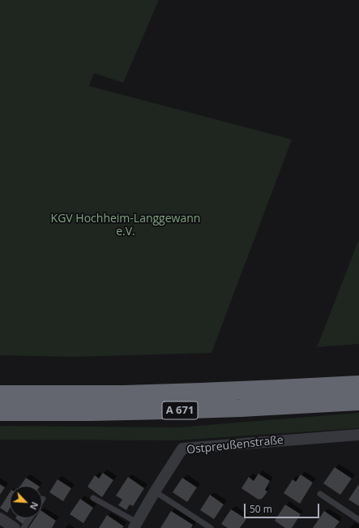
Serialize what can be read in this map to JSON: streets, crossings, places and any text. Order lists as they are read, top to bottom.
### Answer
{
  "streets": {
    "highway": ["A 671"],
    "street": ["Ostpreußenstraße"]
  },
  "parks": ["KGV Hochheim-Langgewann e.V."],
  "scale_bar": "50 m",
  "north": "bottom right"
}
